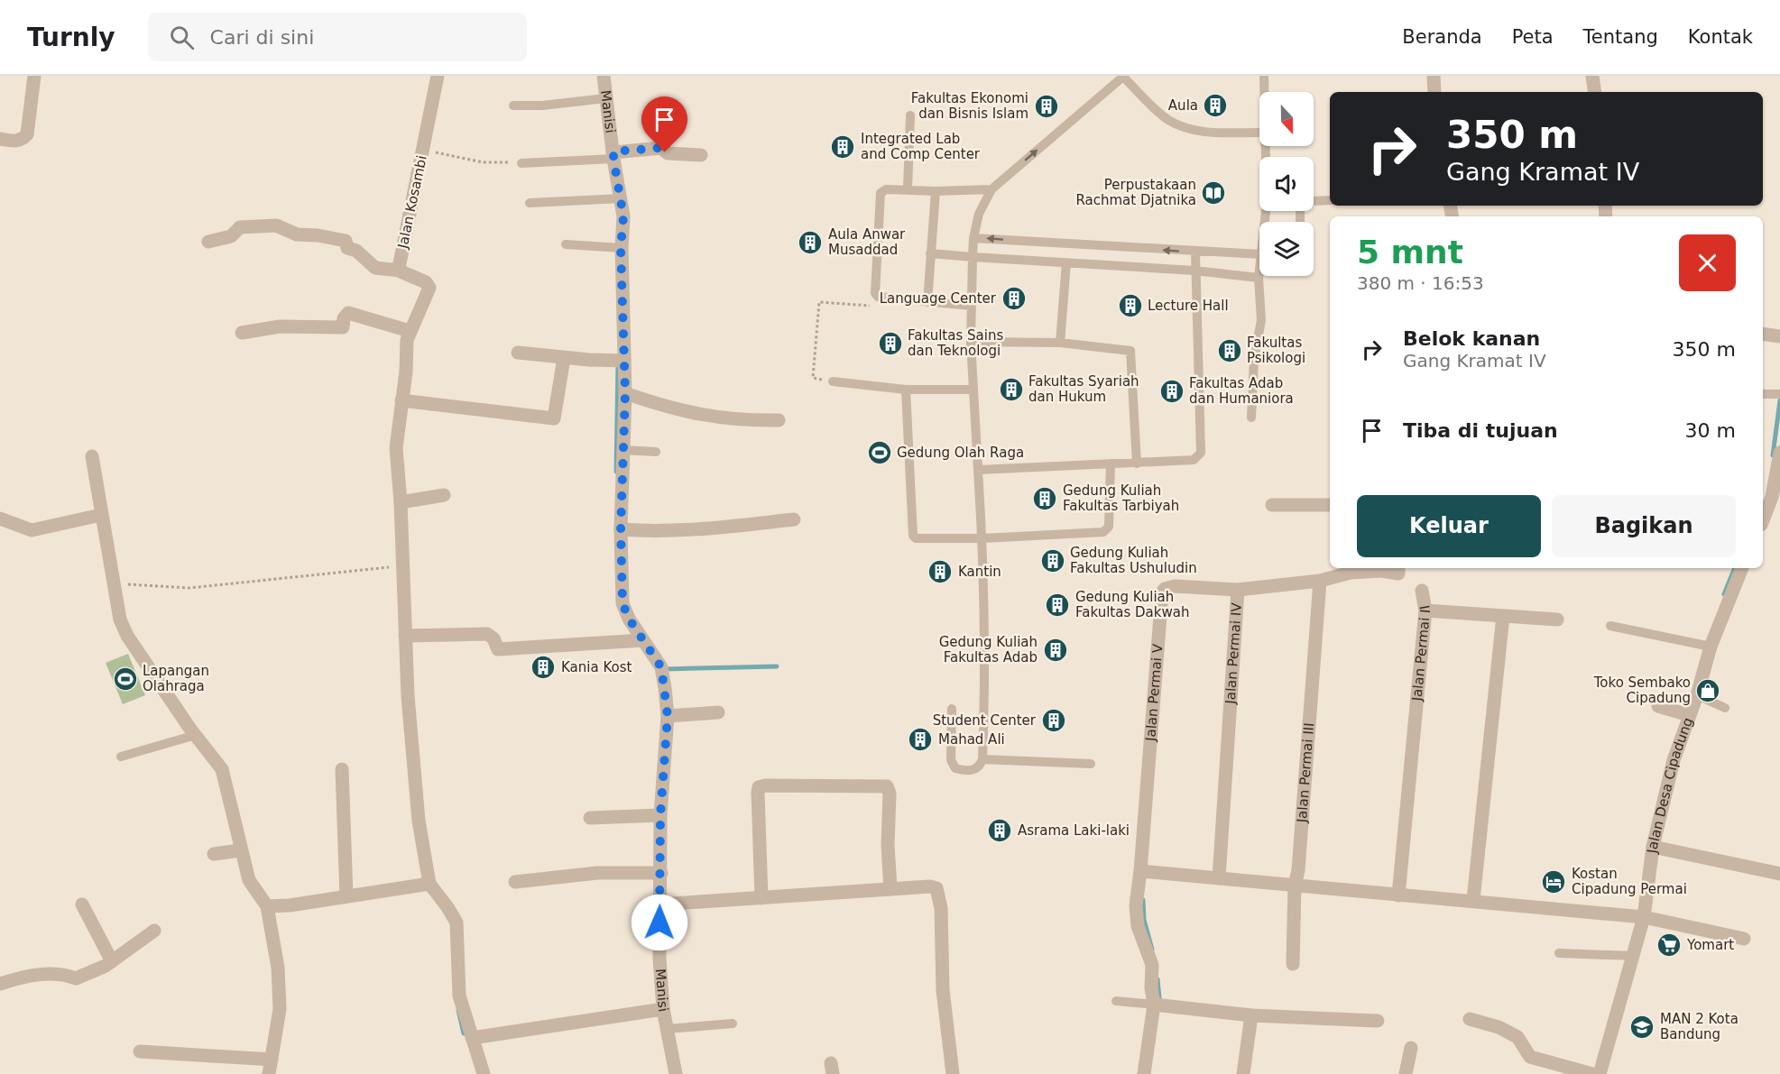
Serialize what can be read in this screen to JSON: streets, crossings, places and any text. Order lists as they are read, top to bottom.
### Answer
{
  "streets": {
    "street": [
      "Manisi",
      "Jalan Kosambi",
      "Jalan Permai IV",
      "Jalan Permai II",
      "Jalan Permai V",
      "Jalan Permai III",
      "Jalan Desa Cipadung"
    ]
  },
  "crossings": [
    ["Jalan Permai IV", "Jalan Permai V"],
    ["Jalan Permai IV", "Jalan Permai III"]
  ],
  "places": {
    "building": [
      "Aula",
      "Fakultas Ekonomi dan Bisnis Islam",
      "Integrated Lab and Comp Center",
      "Aula Anwar Musaddad",
      "Language Center",
      "Lecture Hall",
      "Fakultas Sains dan Teknologi",
      "Fakultas Psikologi",
      "Fakultas Syariah dan Hukum",
      "Fakultas Adab dan Humaniora",
      "Gedung Kuliah Fakultas Tarbiyah",
      "Gedung Kuliah Fakultas Ushuludin",
      "Kantin",
      "Gedung Kuliah Fakultas Dakwah",
      "Gedung Kuliah Fakultas Adab",
      "Kania Kost",
      "Student Center",
      "Mahad Ali",
      "Asrama Laki-laki"
    ],
    "library": ["Perpustakaan Rachmat Djatnika"],
    "sports": ["Gedung Olah Raga", "Lapangan Olahraga"],
    "shop": ["Toko Sembako Cipadung"],
    "hotel": ["Kostan Cipadung Permai"],
    "supermarket": ["Yomart"],
    "school or university": ["MAN 2 Kota Bandung"]
  },
  "north": "bottom",
  "page": {
    "header": "Turnly",
    "search": "Cari di sini",
    "nav": [
      "Beranda",
      "Peta",
      "Tentang",
      "Kontak"
    ],
    "turn": ["350 m", "Gang Kramat IV"],
    "heading": ["5 mnt", "380 m · 16:53"],
    "list": [
      {
        "name": "Belok kanan",
        "note": "Gang Kramat IV",
        "value": "350 m"
      },
      {
        "name": "Tiba di tujuan",
        "value": "30 m"
      }
    ],
    "buttons": ["Keluar", "Bagikan"]
  }
}
